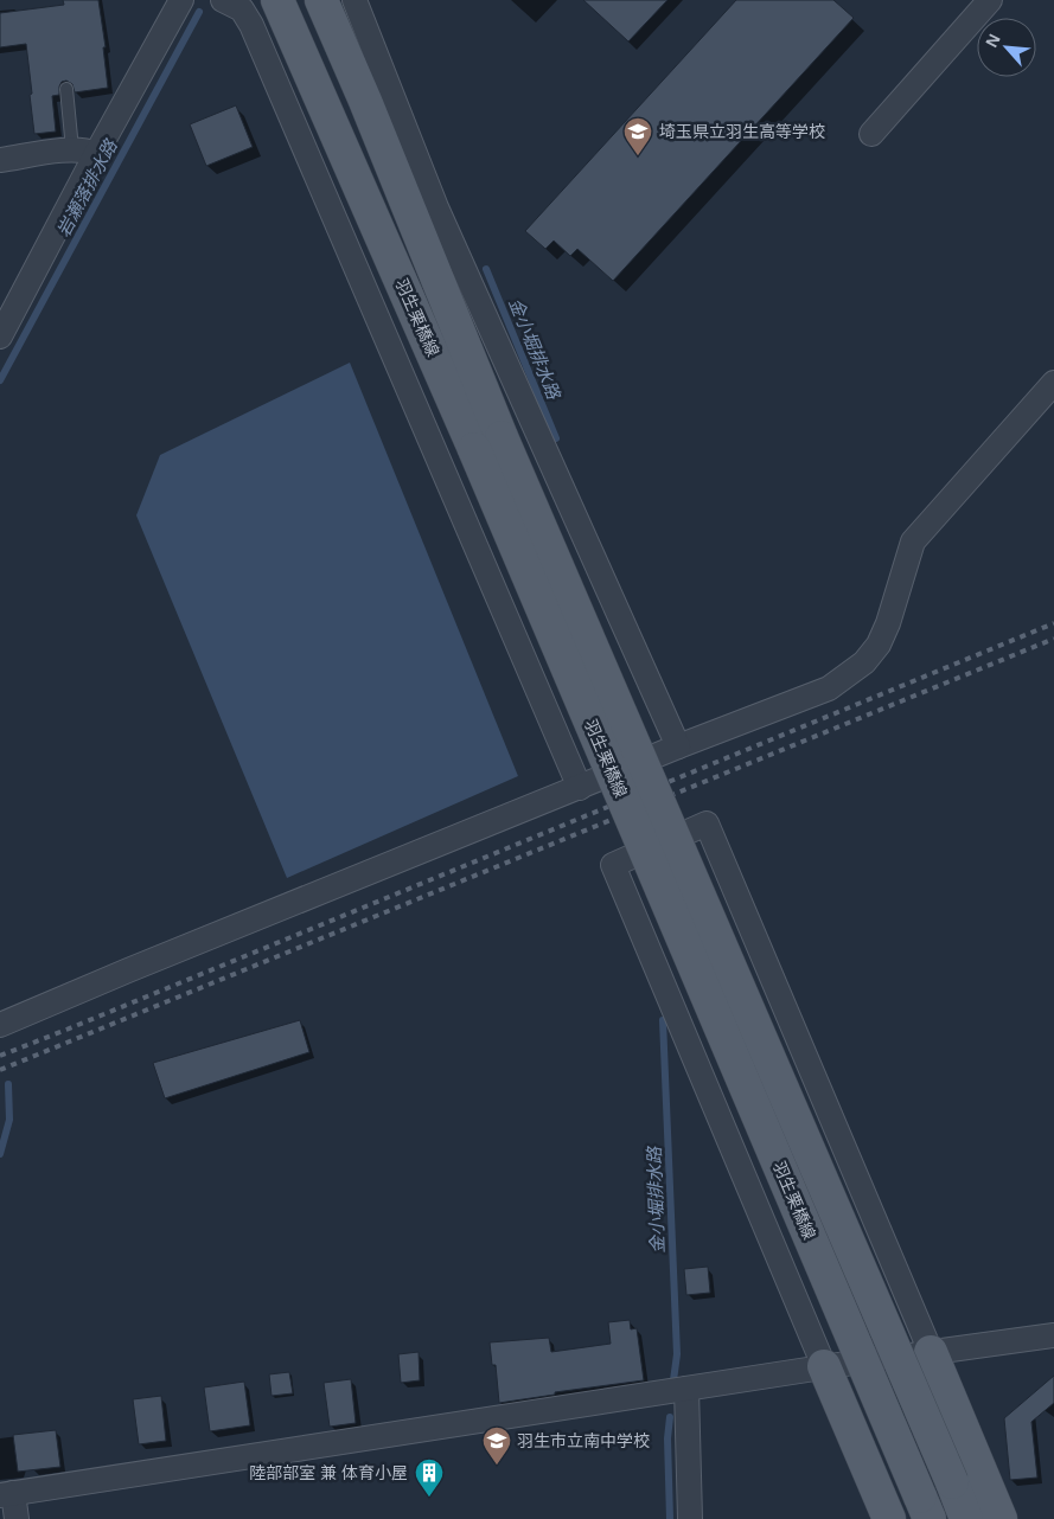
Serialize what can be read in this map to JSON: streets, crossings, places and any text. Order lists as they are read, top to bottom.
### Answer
{
  "streets": {
    "main road": ["羽生栗橋線"]
  },
  "water": ["岩瀬落排水路", "金小堀排水路"],
  "places": {
    "school or university": ["埼玉県立羽生高等学校", "羽生市立南中学校"],
    "building": ["陸部部室 兼 体育小屋"]
  },
  "north": "top left"
}
